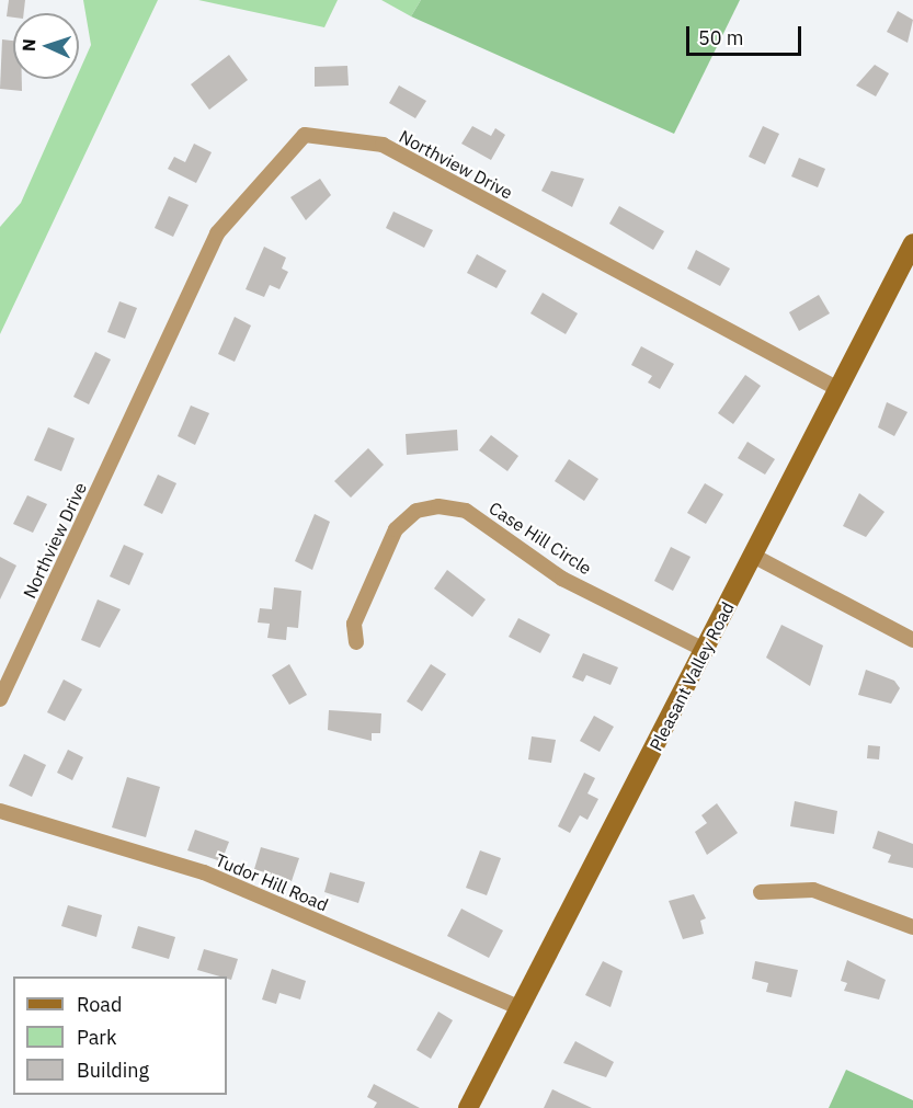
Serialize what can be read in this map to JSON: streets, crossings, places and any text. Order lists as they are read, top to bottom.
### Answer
{
  "streets": {
    "main road": ["Pleasant Valley Road"],
    "street": ["Northview Drive", "Case Hill Circle", "Tudor Hill Road"]
  },
  "crossings": [
    ["Northview Drive", "Pleasant Valley Road"],
    ["Case Hill Circle", "Pleasant Valley Road"],
    ["Pleasant Valley Road", "Tudor Hill Road"]
  ],
  "legend": ["Road", "Park", "Building"],
  "scale_bar": "50 m",
  "north": "left"
}
